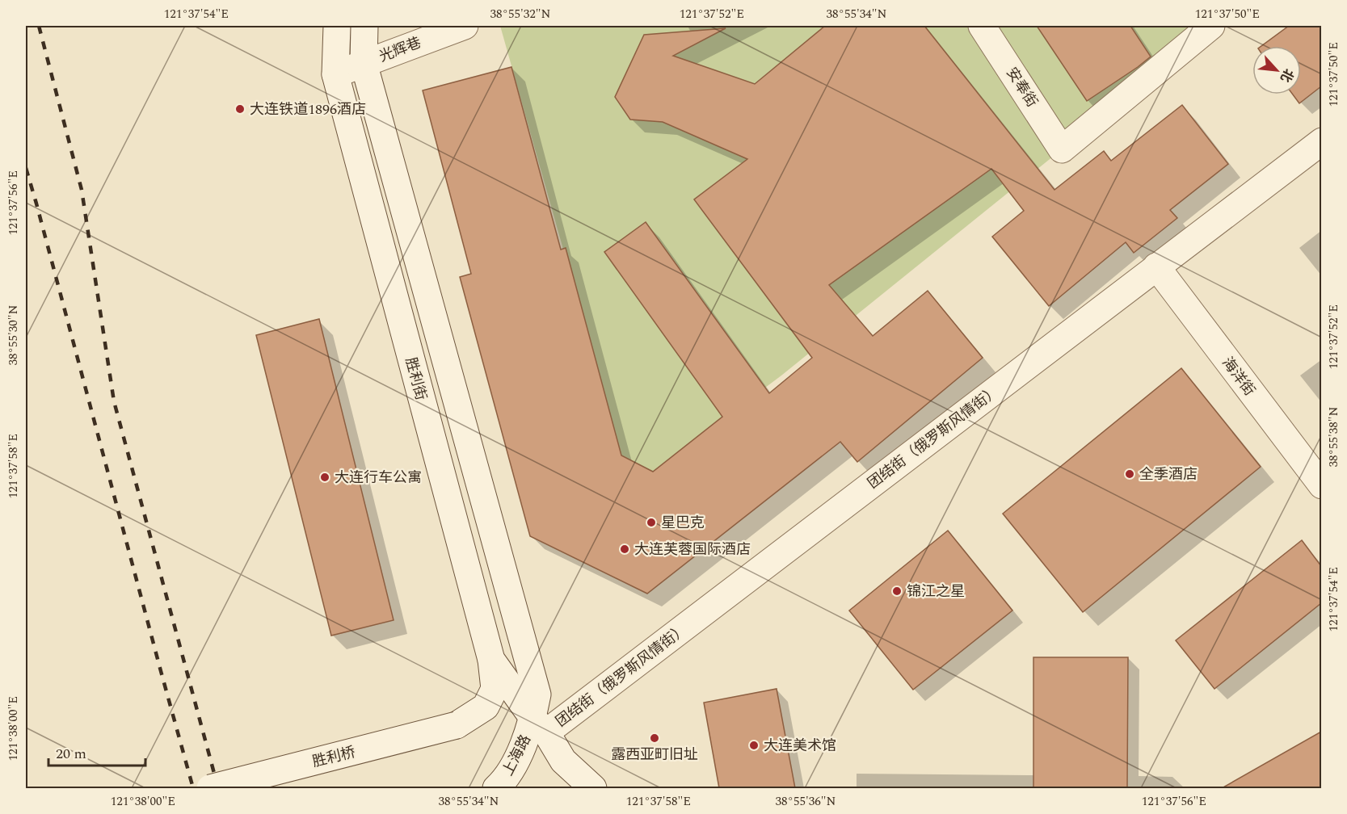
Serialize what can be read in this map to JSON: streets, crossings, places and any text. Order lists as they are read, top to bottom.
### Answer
{
  "streets": {
    "main road": [
      "光辉巷",
      "安奉街",
      "海洋街",
      "胜利街",
      "团结街（俄罗斯风情街）",
      "上海路",
      "胜利桥"
    ]
  },
  "crossings": [
    ["光辉巷", "胜利街"],
    ["海洋街", "团结街（俄罗斯风情街）"],
    ["胜利街", "团结街（俄罗斯风情街）"],
    ["胜利街", "上海路"],
    ["胜利街", "胜利桥"],
    ["团结街（俄罗斯风情街）", "上海路"]
  ],
  "places": [
    "大连铁道1896酒店",
    "全季酒店",
    "大连行车公寓",
    "星巴克",
    "大连芙蓉国际酒店",
    "锦江之星",
    "露西亚町旧址",
    "大连美术馆"
  ],
  "scale_bar": "20 m",
  "north": "bottom right",
  "coordinates": [
    "121°37'54\"E",
    "38°55'32\"N",
    "121°37'52\"E",
    "38°55'34\"N",
    "121°37'50\"E",
    "121°37'56\"E",
    "38°55'30\"N",
    "38°55'38\"N",
    "121°37'58\"E",
    "121°38'00\"E",
    "38°55'36\"N"
  ]
}
